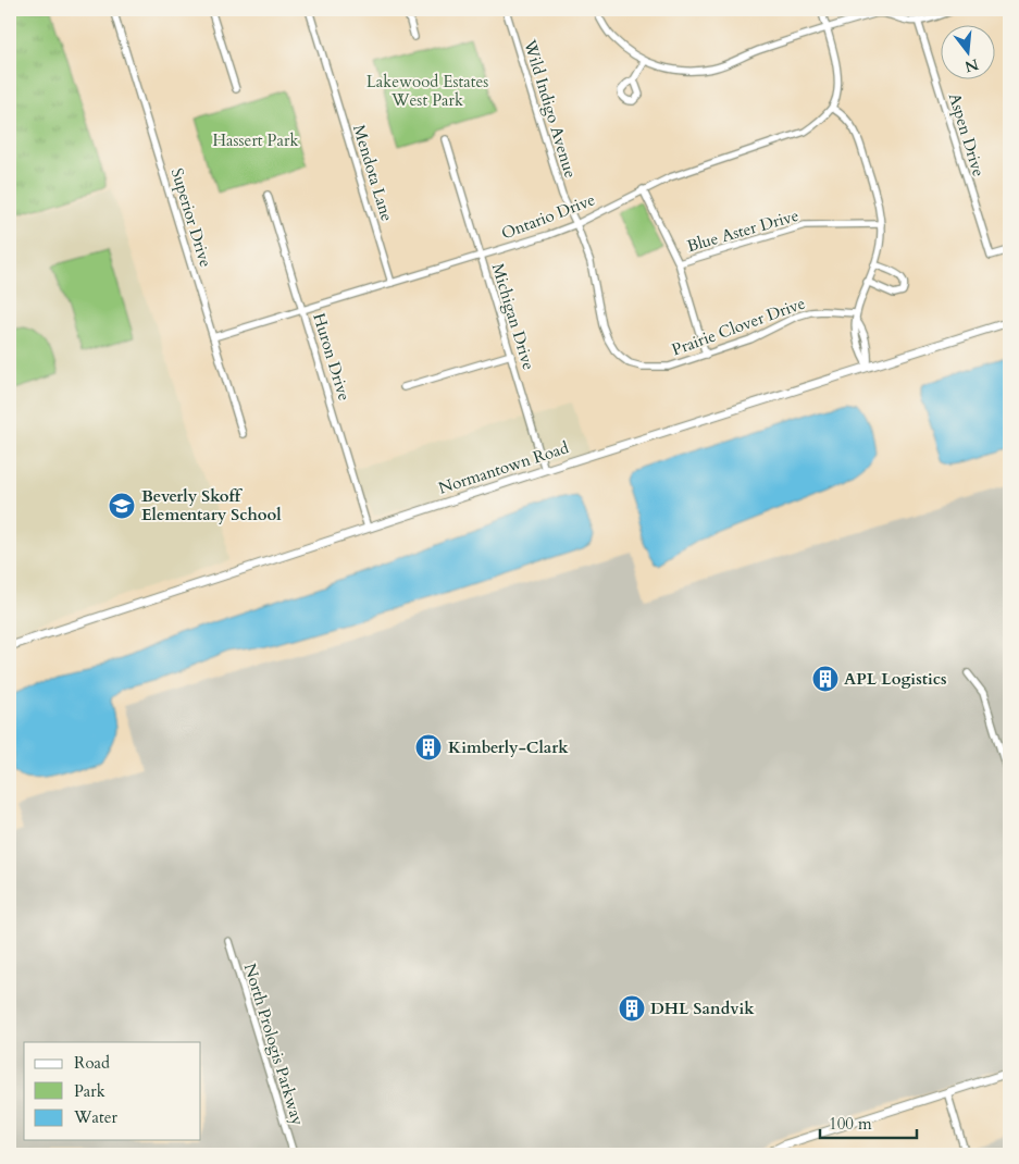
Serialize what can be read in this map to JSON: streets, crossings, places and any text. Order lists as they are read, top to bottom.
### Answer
{
  "streets": {
    "street": [
      "Wild Indigo Avenue",
      "Aspen Drive",
      "Mendota Lane",
      "Ontario Drive",
      "Superior Drive",
      "Blue Aster Drive",
      "Michigan Drive",
      "Prairie Clover Drive",
      "Huron Drive",
      "Normantown Road",
      "North Prologis Parkway"
    ]
  },
  "crossings": [
    ["Wild Indigo Avenue", "Ontario Drive"],
    ["Wild Indigo Avenue", "Prairie Clover Drive"],
    ["Mendota Lane", "Ontario Drive"],
    ["Ontario Drive", "Superior Drive"],
    ["Ontario Drive", "Michigan Drive"],
    ["Ontario Drive", "Huron Drive"],
    ["Michigan Drive", "Normantown Road"],
    ["Huron Drive", "Normantown Road"]
  ],
  "parks": ["Lakewood Estates West Park", "Hassert Park"],
  "places": {
    "school or university": ["Beverly Skoff Elementary School"],
    "building": ["APL Logistics", "Kimberly-Clark", "DHL Sandvik"]
  },
  "legend": ["Road", "Park", "Water"],
  "scale_bar": "100 m",
  "north": "bottom"
}
